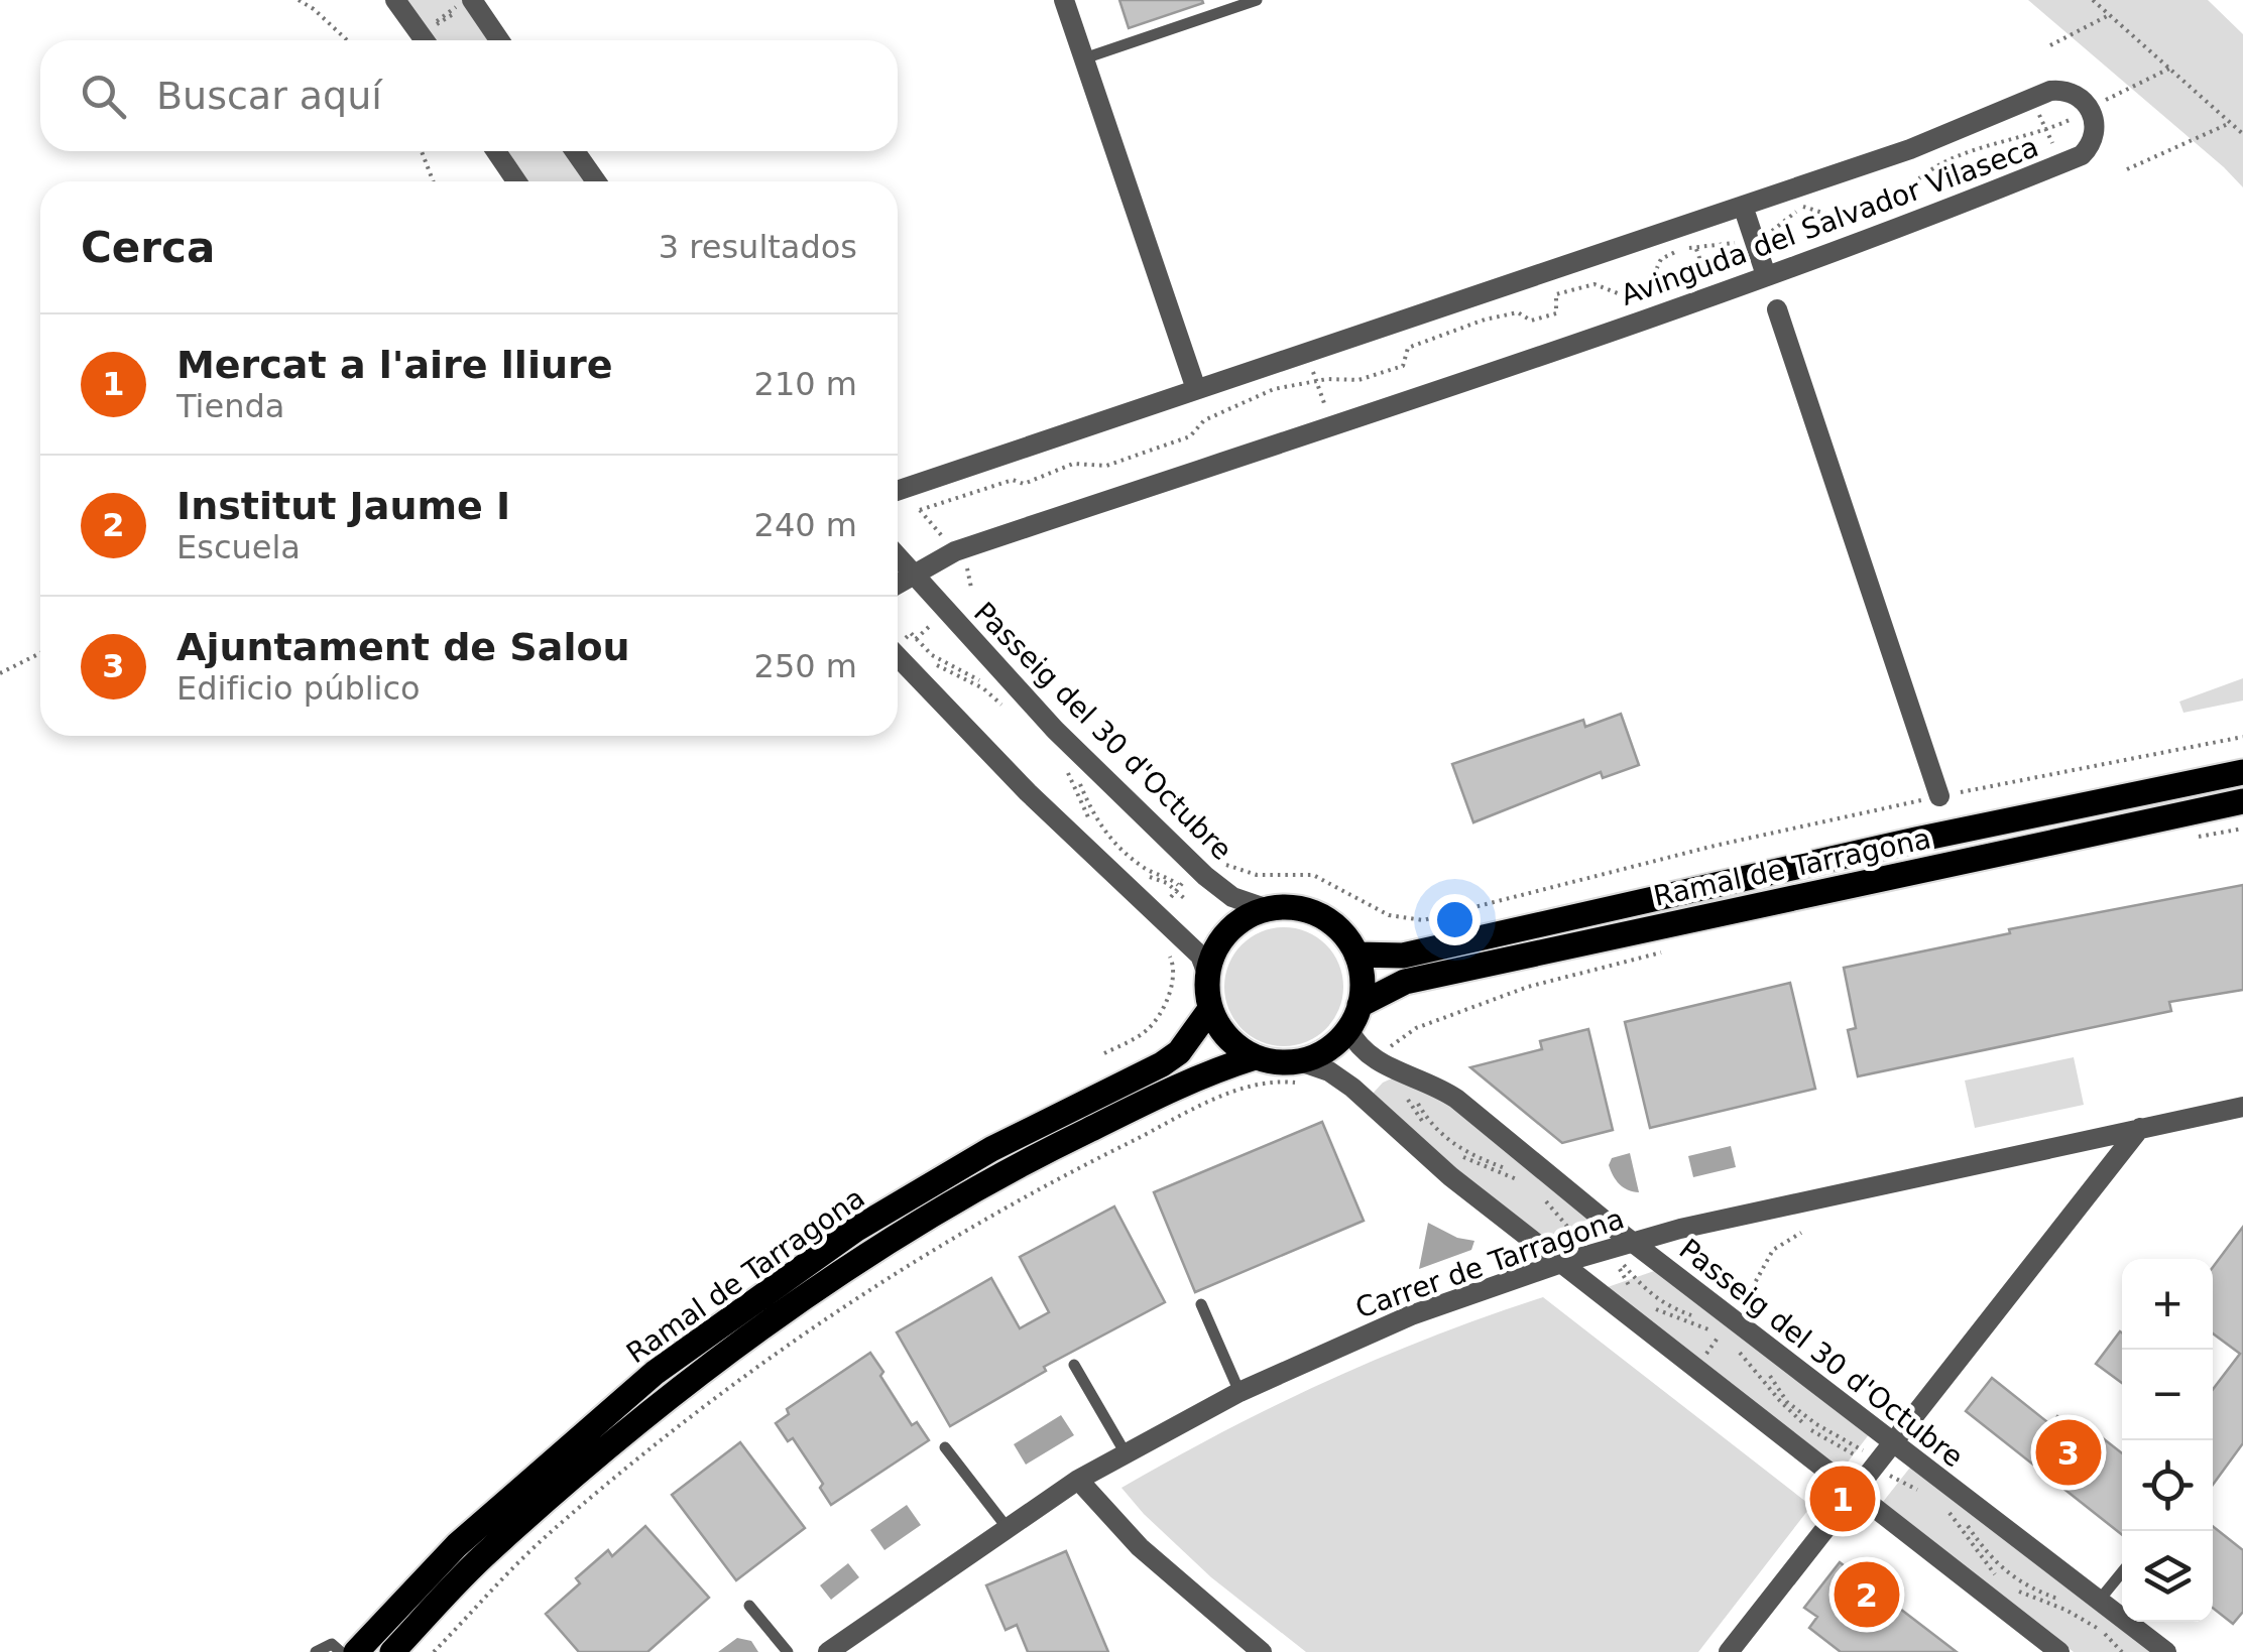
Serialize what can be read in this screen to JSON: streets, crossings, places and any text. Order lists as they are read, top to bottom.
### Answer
{
  "streets": {
    "main road": ["Ramal de Tarragona"],
    "street": ["Avinguda del Salvador Vilaseca", "Passeig del 30 d'Octubre", "Carrer de Tarragona"]
  },
  "crossings": [
    ["Avinguda del Salvador Vilaseca", "Passeig del 30 d'Octubre"],
    ["Passeig del 30 d'Octubre", "Ramal de Tarragona"],
    ["Passeig del 30 d'Octubre", "Carrer de Tarragona"]
  ],
  "page": {
    "search": "Buscar aquí",
    "heading": ["Cerca", "3 resultados"],
    "list": [
      {
        "mark": "1",
        "name": "Mercat a l'aire lliure",
        "note": "Tienda",
        "value": "210 m"
      },
      {
        "mark": "2",
        "name": "Institut Jaume I",
        "note": "Escuela",
        "value": "240 m"
      },
      {
        "mark": "3",
        "name": "Ajuntament de Salou",
        "note": "Edificio público",
        "value": "250 m"
      }
    ],
    "map_buttons": ["+", "−"],
    "pins": ["3", "1", "2"]
  }
}
